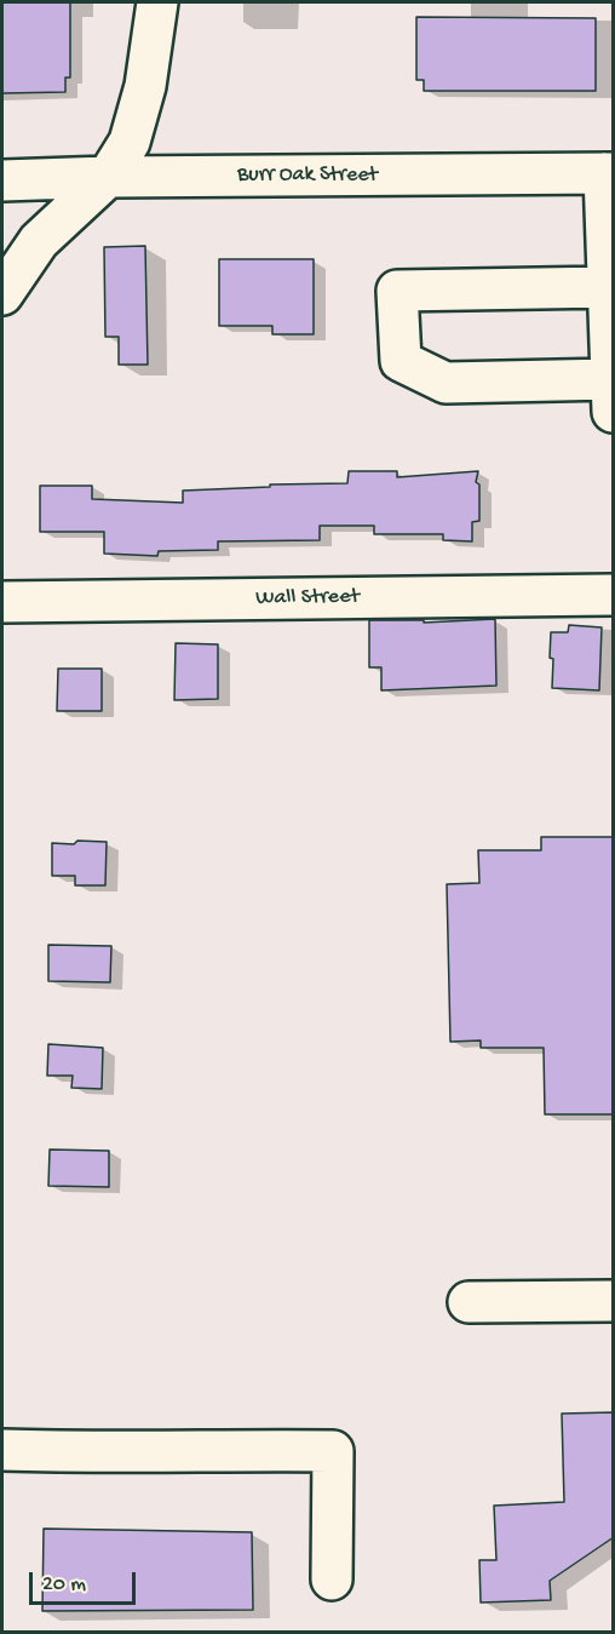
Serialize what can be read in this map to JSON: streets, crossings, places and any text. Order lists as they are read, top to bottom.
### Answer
{
  "streets": {
    "street": ["Burr Oak Street", "Wall Street"]
  },
  "scale_bar": "20 m"
}
